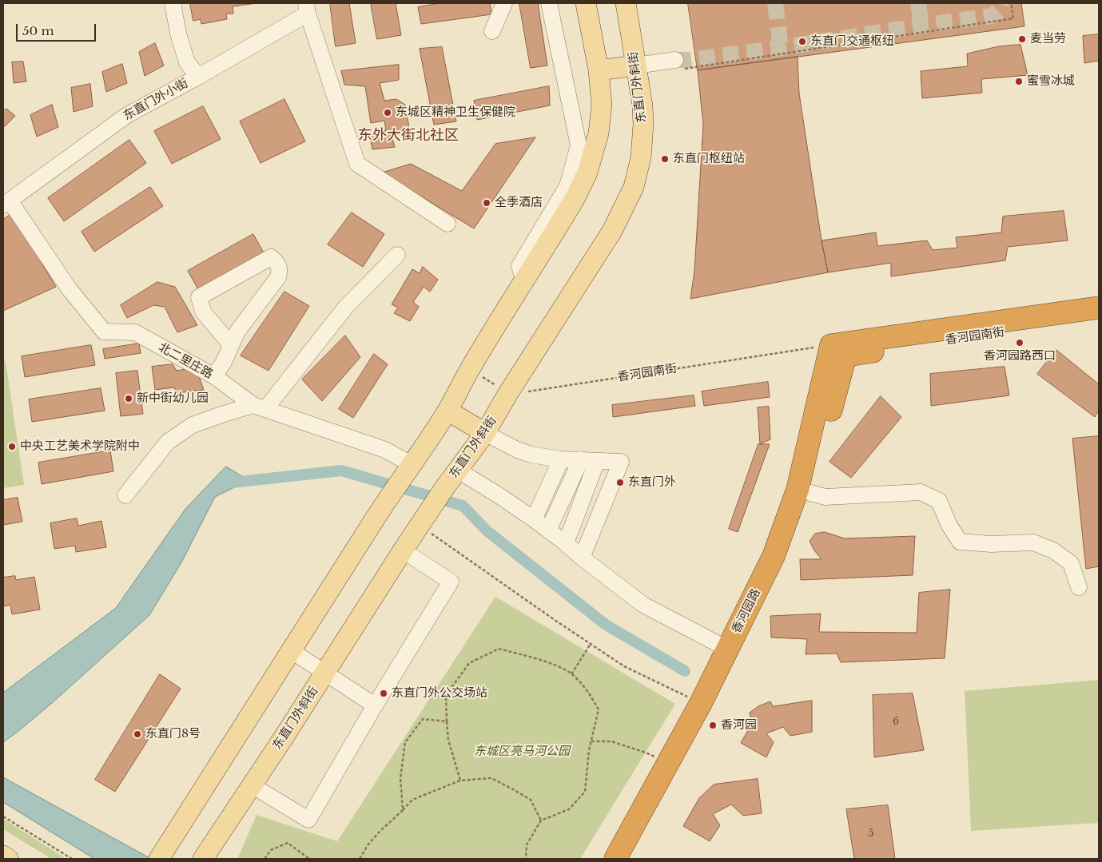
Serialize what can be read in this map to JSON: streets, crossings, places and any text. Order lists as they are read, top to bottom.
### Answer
{
  "streets": {
    "highway": ["香河园南街", "香河园路"],
    "main road": ["东直门外斜街"],
    "street": ["东直门外小街", "北二里庄路"]
  },
  "crossings": [
    ["东直门外斜街", "香河园南街"],
    ["东直门外小街", "北二里庄路"],
    ["香河园南街", "香河园路"]
  ],
  "districts": ["东外大街北社区"],
  "parks": ["东城区亮马河公园"],
  "places": [
    "麦当劳",
    "东直门交通枢纽",
    "蜜雪冰城",
    "东城区精神卫生保健院",
    "东直门枢纽站",
    "全季酒店",
    "香河园路西口",
    "新中街幼儿园",
    "中央工艺美术学院附中",
    "东直门外",
    "东直门外公交场站",
    "香河园",
    "东直门8号"
  ],
  "house_numbers": ["6", "5"],
  "scale_bar": "50 m"
}
